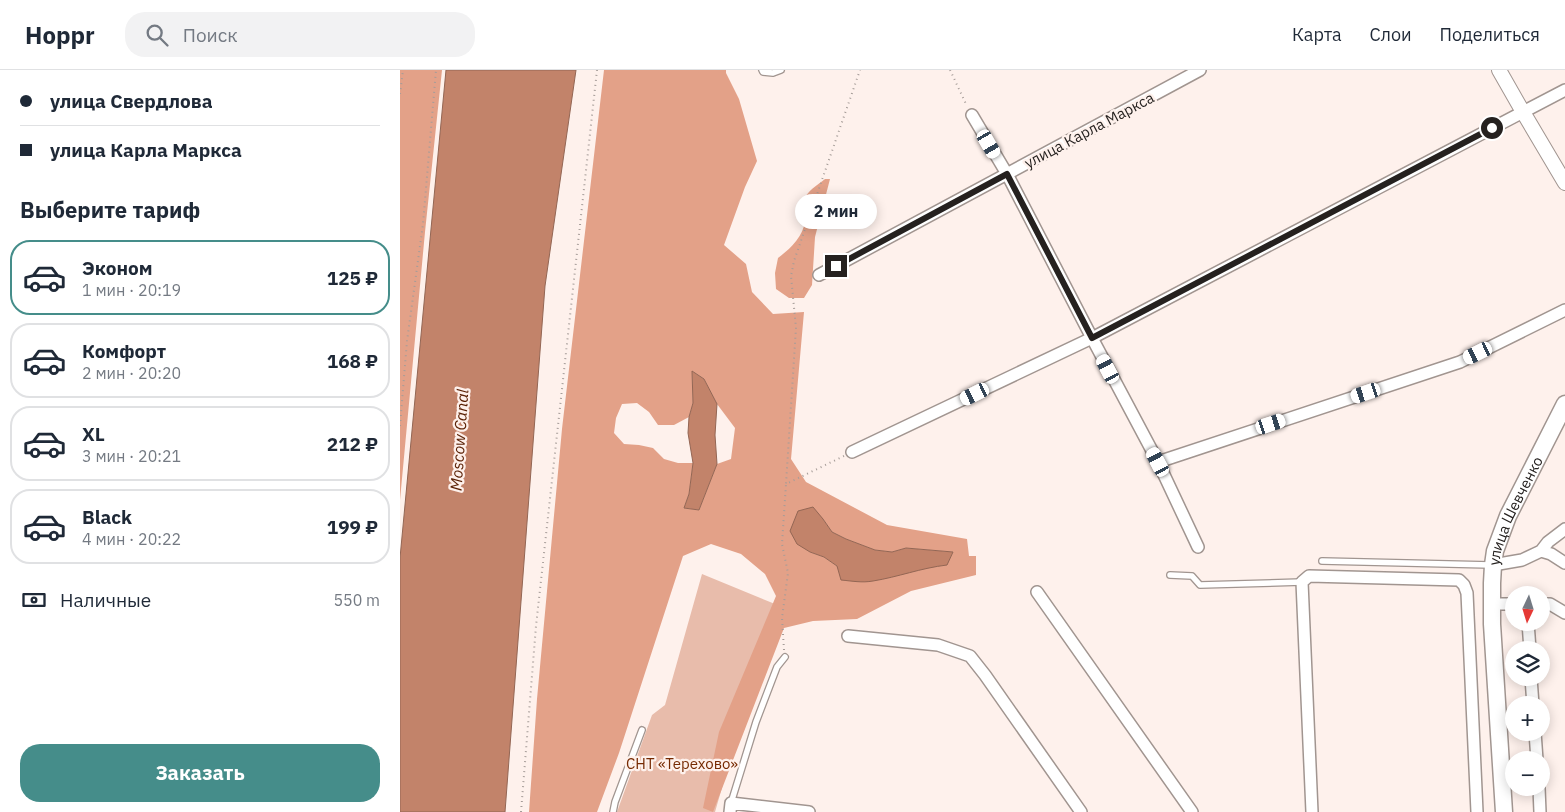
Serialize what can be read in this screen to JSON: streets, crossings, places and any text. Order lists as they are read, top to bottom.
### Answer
{
  "streets": {
    "main road": ["улица Шевченко"],
    "street": ["улица Карла Маркса"]
  },
  "water": ["Moscow Canal"],
  "parks": ["СНТ «Терехово»"],
  "north": "bottom",
  "page": {
    "header": "Hoppr",
    "search": "Поиск",
    "nav": ["Карта", "Слои", "Поделиться"],
    "banner": ["улица Свердлова", "улица Карла Маркса"],
    "heading": "Выберите тариф",
    "bubble": "2 мин",
    "list": [
      {
        "name": "Эконом",
        "note": "1 мин · 20:19",
        "value": "125 ₽"
      },
      {
        "name": "Комфорт",
        "note": "2 мин · 20:20",
        "value": "168 ₽"
      },
      {
        "name": "XL",
        "note": "3 мин · 20:21",
        "value": "212 ₽"
      },
      {
        "name": "Black",
        "note": "4 мин · 20:22",
        "value": "199 ₽"
      }
    ],
    "pay": ["Наличные", "550 m"],
    "map_buttons": ["+", "−"],
    "buttons": "Заказать"
  }
}
